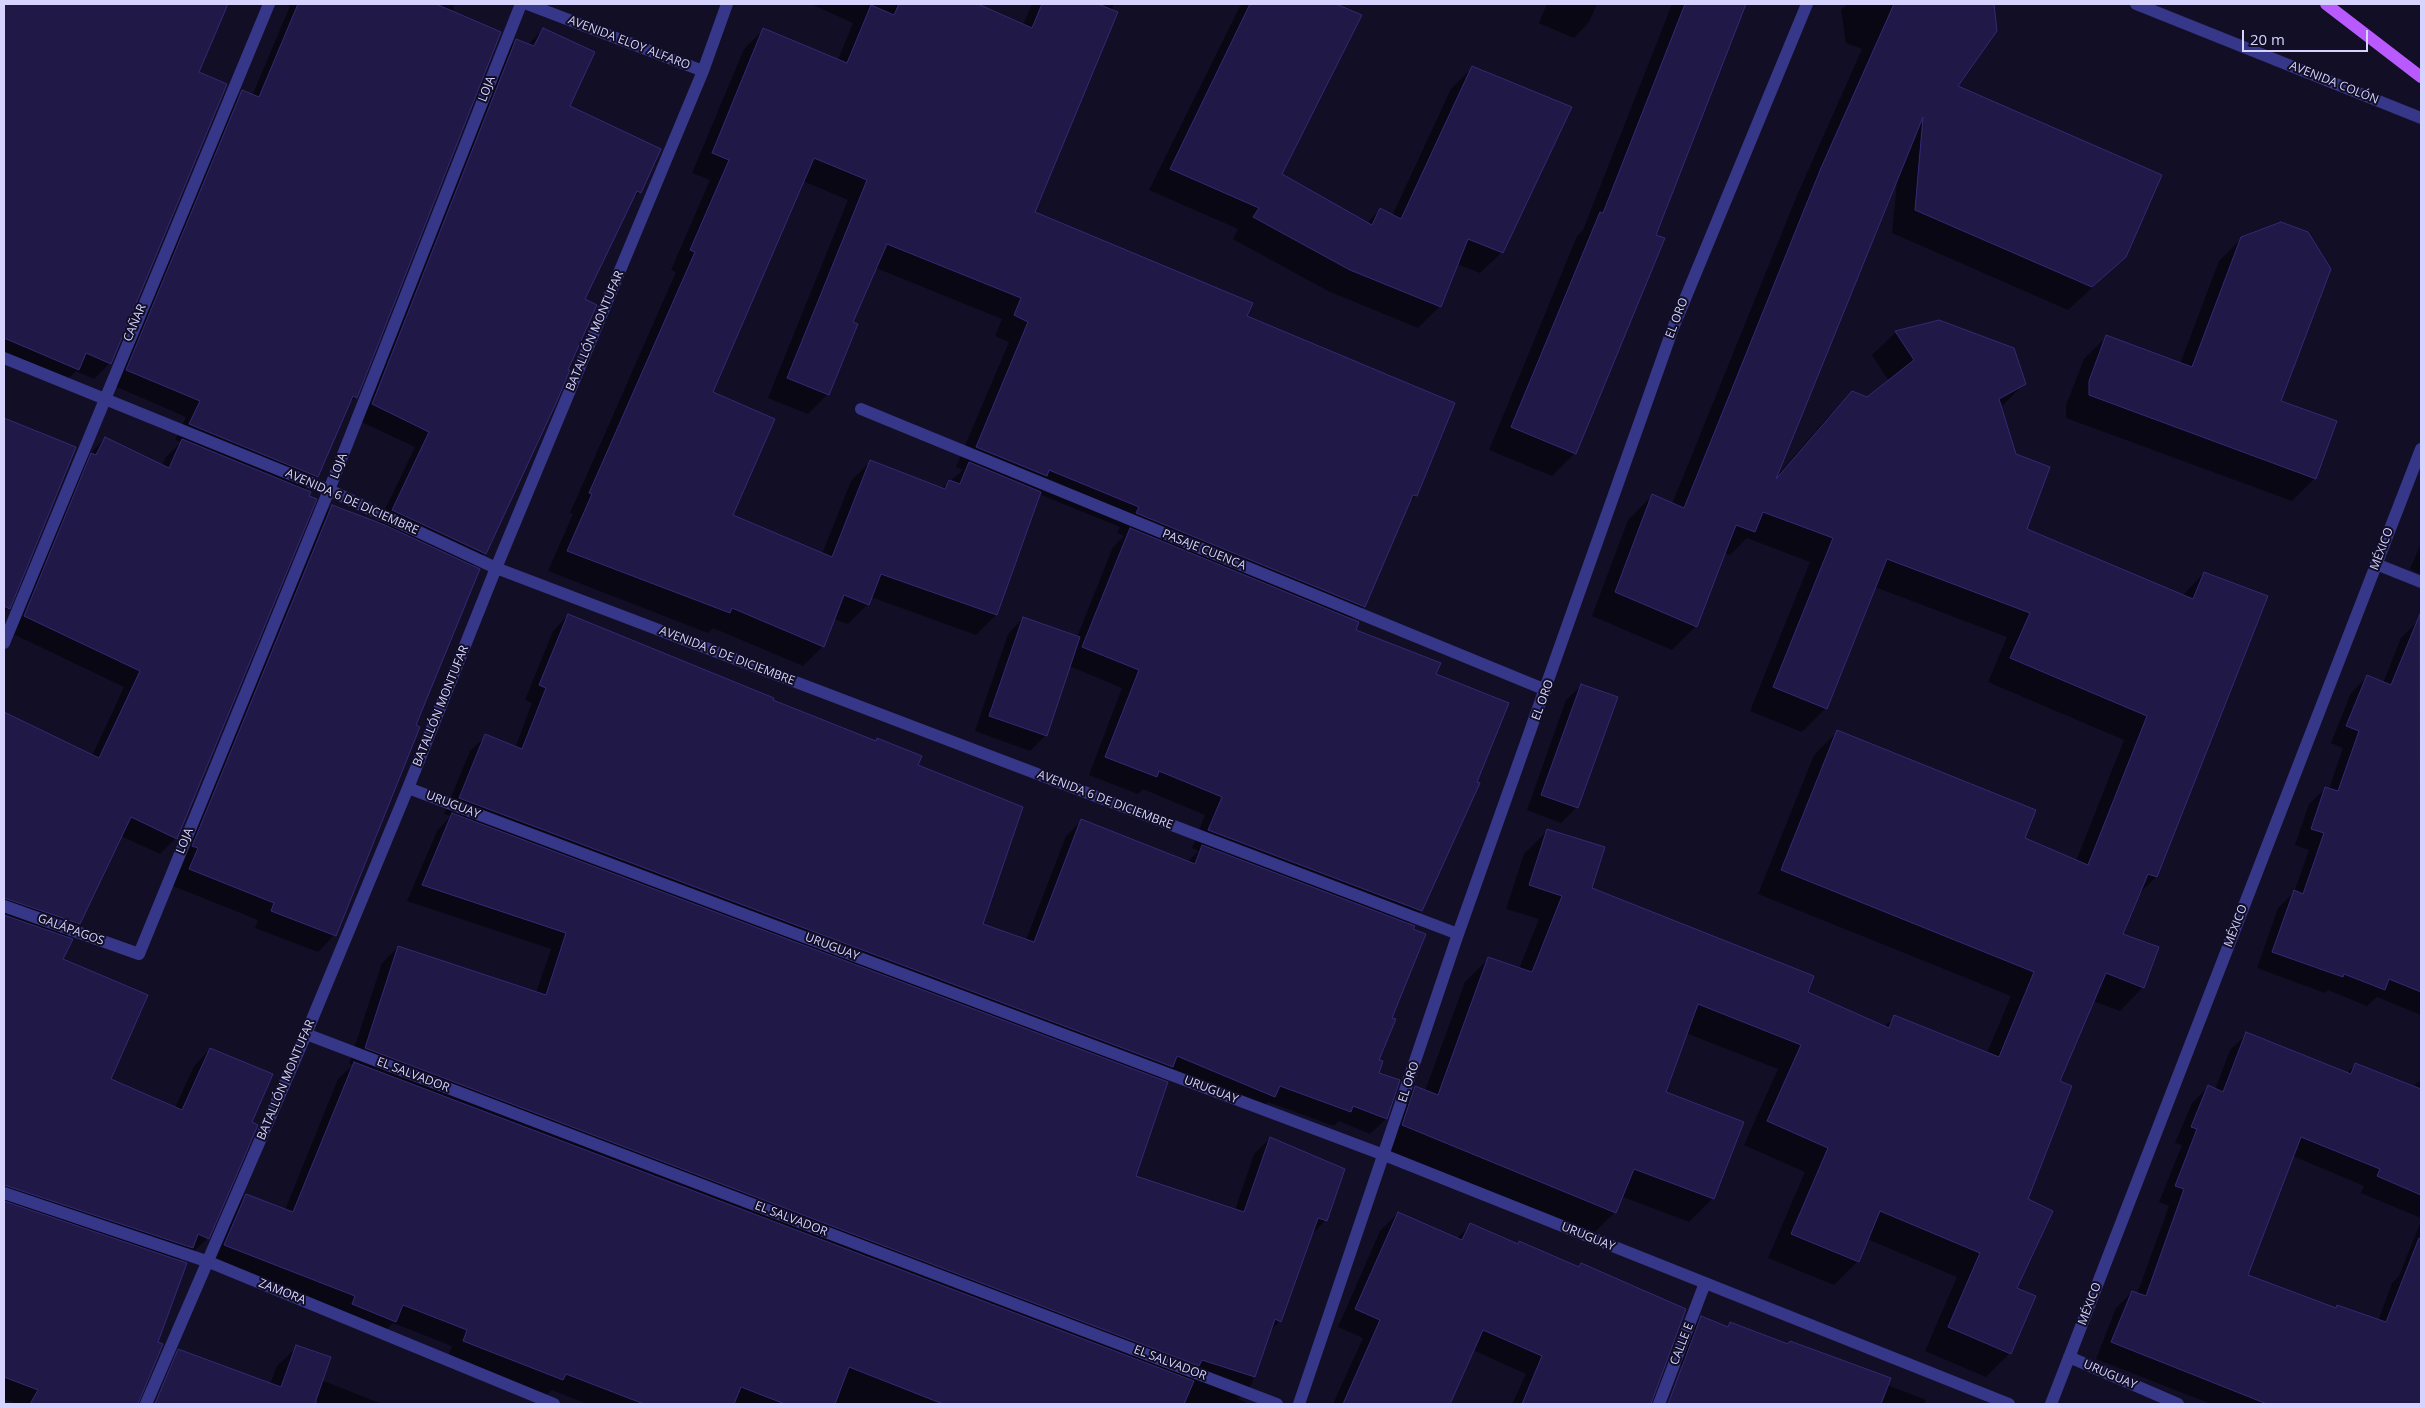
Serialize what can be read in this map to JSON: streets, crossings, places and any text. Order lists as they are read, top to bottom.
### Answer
{
  "streets": {
    "street": [
      "AVENIDA ELOY ALFARO",
      "AVENIDA COLÓN",
      "LOJA",
      "EL ORO",
      "CAÑAR",
      "BATALLÓN MONTUFAR",
      "AVENIDA 6 DE DICIEMBRE",
      "MÉXICO",
      "PASAJE CUENCA",
      "URUGUAY",
      "GALÁPAGOS",
      "EL SALVADOR",
      "ZAMORA",
      "CALLE E"
    ]
  },
  "crossings": [
    ["AVENIDA ELOY ALFARO", "BATALLÓN MONTUFAR"],
    ["LOJA", "AVENIDA 6 DE DICIEMBRE"],
    ["LOJA", "GALÁPAGOS"],
    ["EL ORO", "AVENIDA 6 DE DICIEMBRE"],
    ["EL ORO", "PASAJE CUENCA"],
    ["EL ORO", "URUGUAY"],
    ["CAÑAR", "AVENIDA 6 DE DICIEMBRE"],
    ["BATALLÓN MONTUFAR", "AVENIDA 6 DE DICIEMBRE"],
    ["BATALLÓN MONTUFAR", "URUGUAY"],
    ["BATALLÓN MONTUFAR", "EL SALVADOR"],
    ["BATALLÓN MONTUFAR", "ZAMORA"],
    ["MÉXICO", "URUGUAY"],
    ["URUGUAY", "CALLE E"]
  ],
  "scale_bar": "20 m"
}
